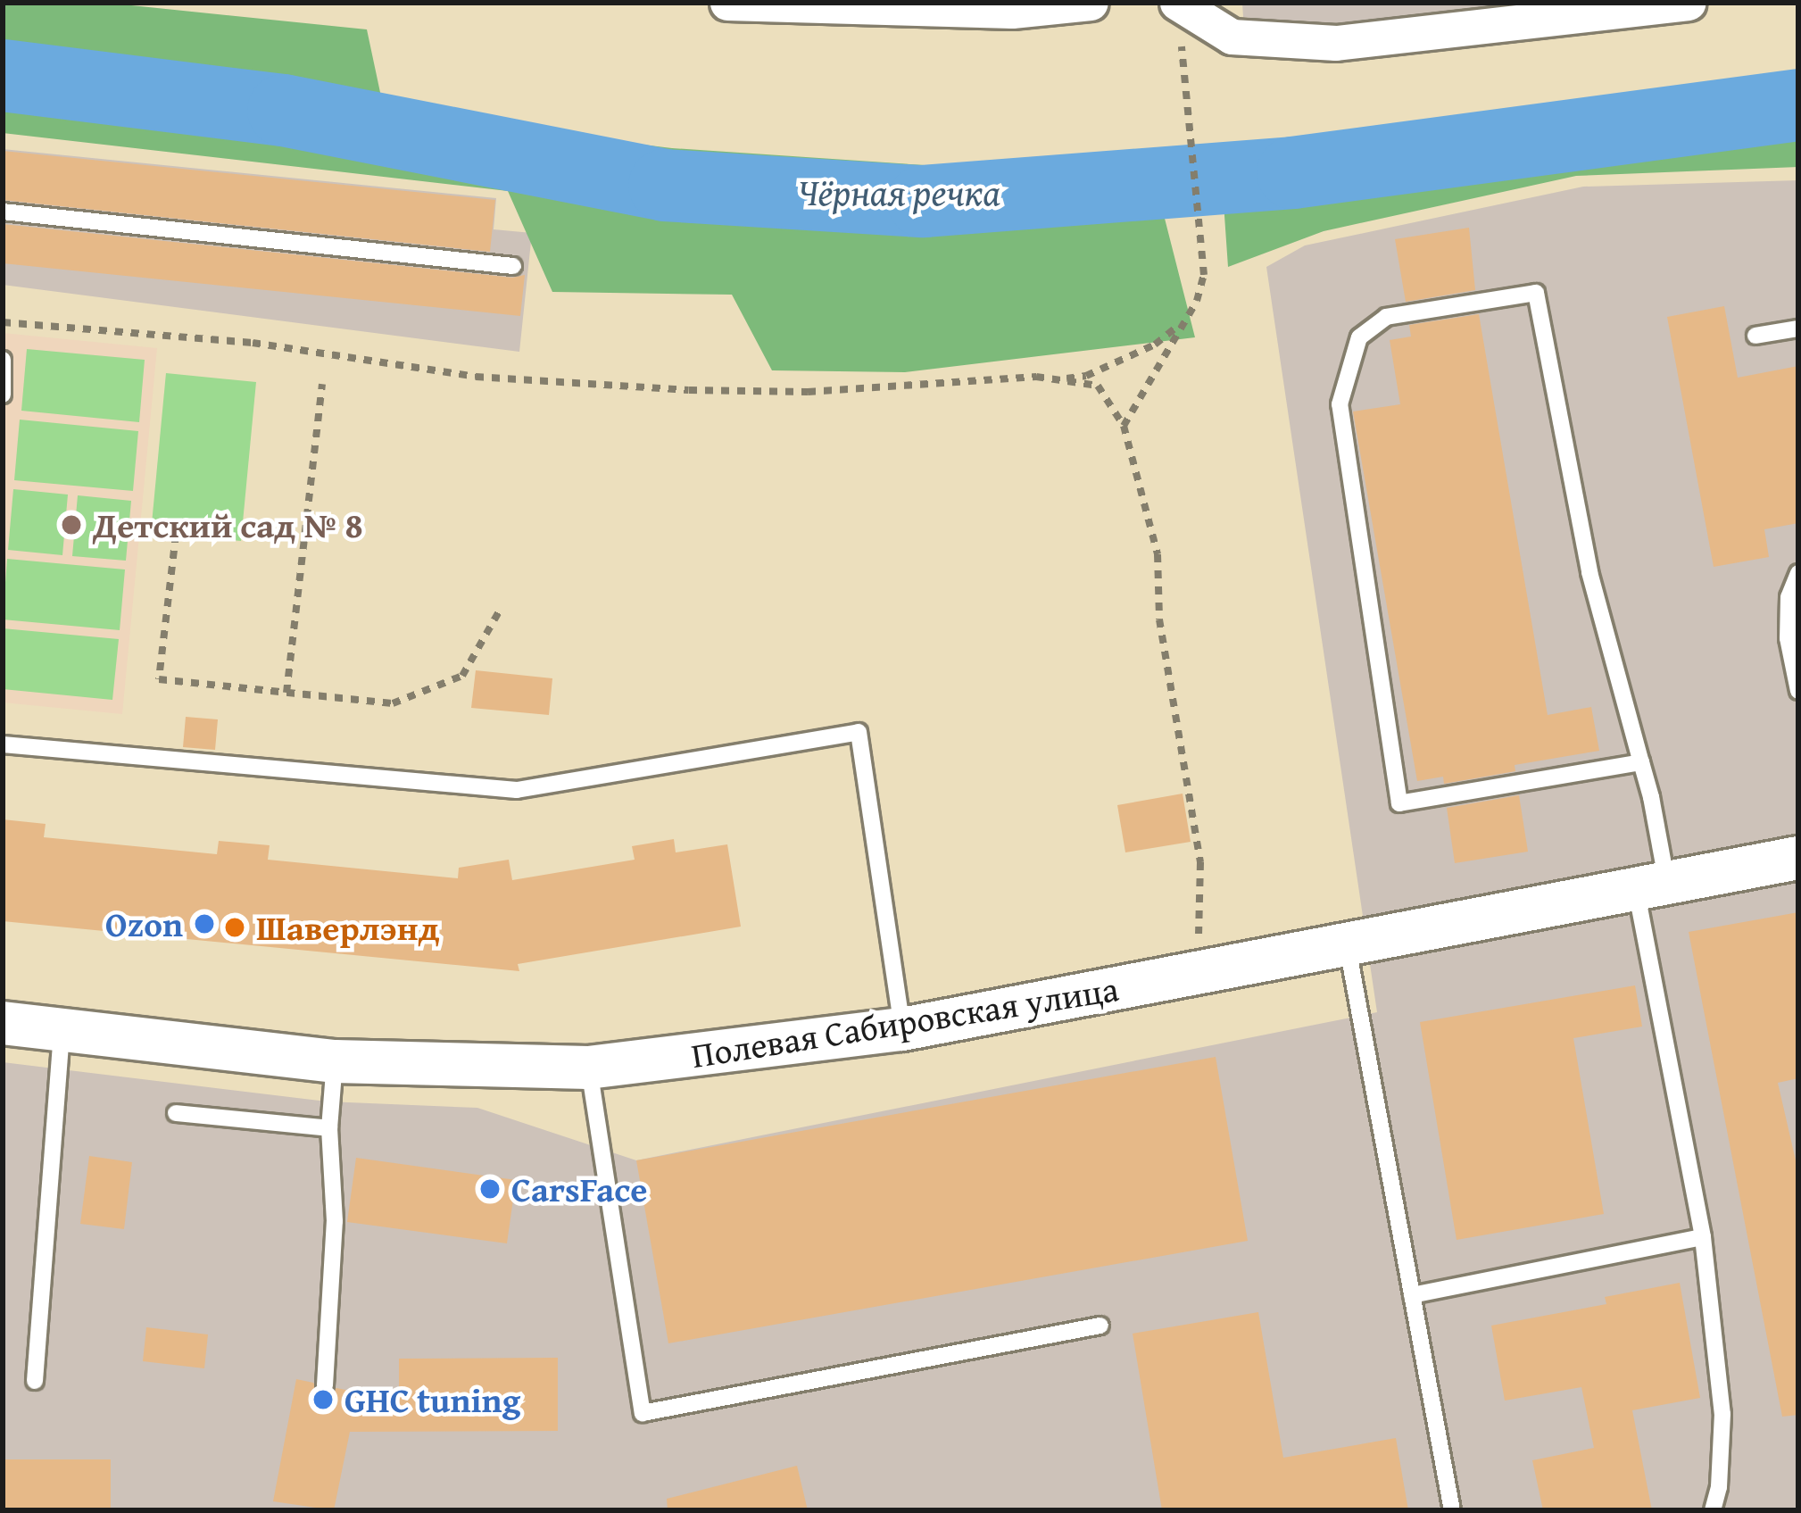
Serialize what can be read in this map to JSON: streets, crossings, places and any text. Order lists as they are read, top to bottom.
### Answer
{
  "streets": {
    "street": ["Полевая Сабировская улица"]
  },
  "water": ["Чёрная речка"],
  "places": [
    "Детский сад № 8",
    "Ozon",
    "Шаверлэнд",
    "CarsFace",
    "GHC tuning"
  ]
}
